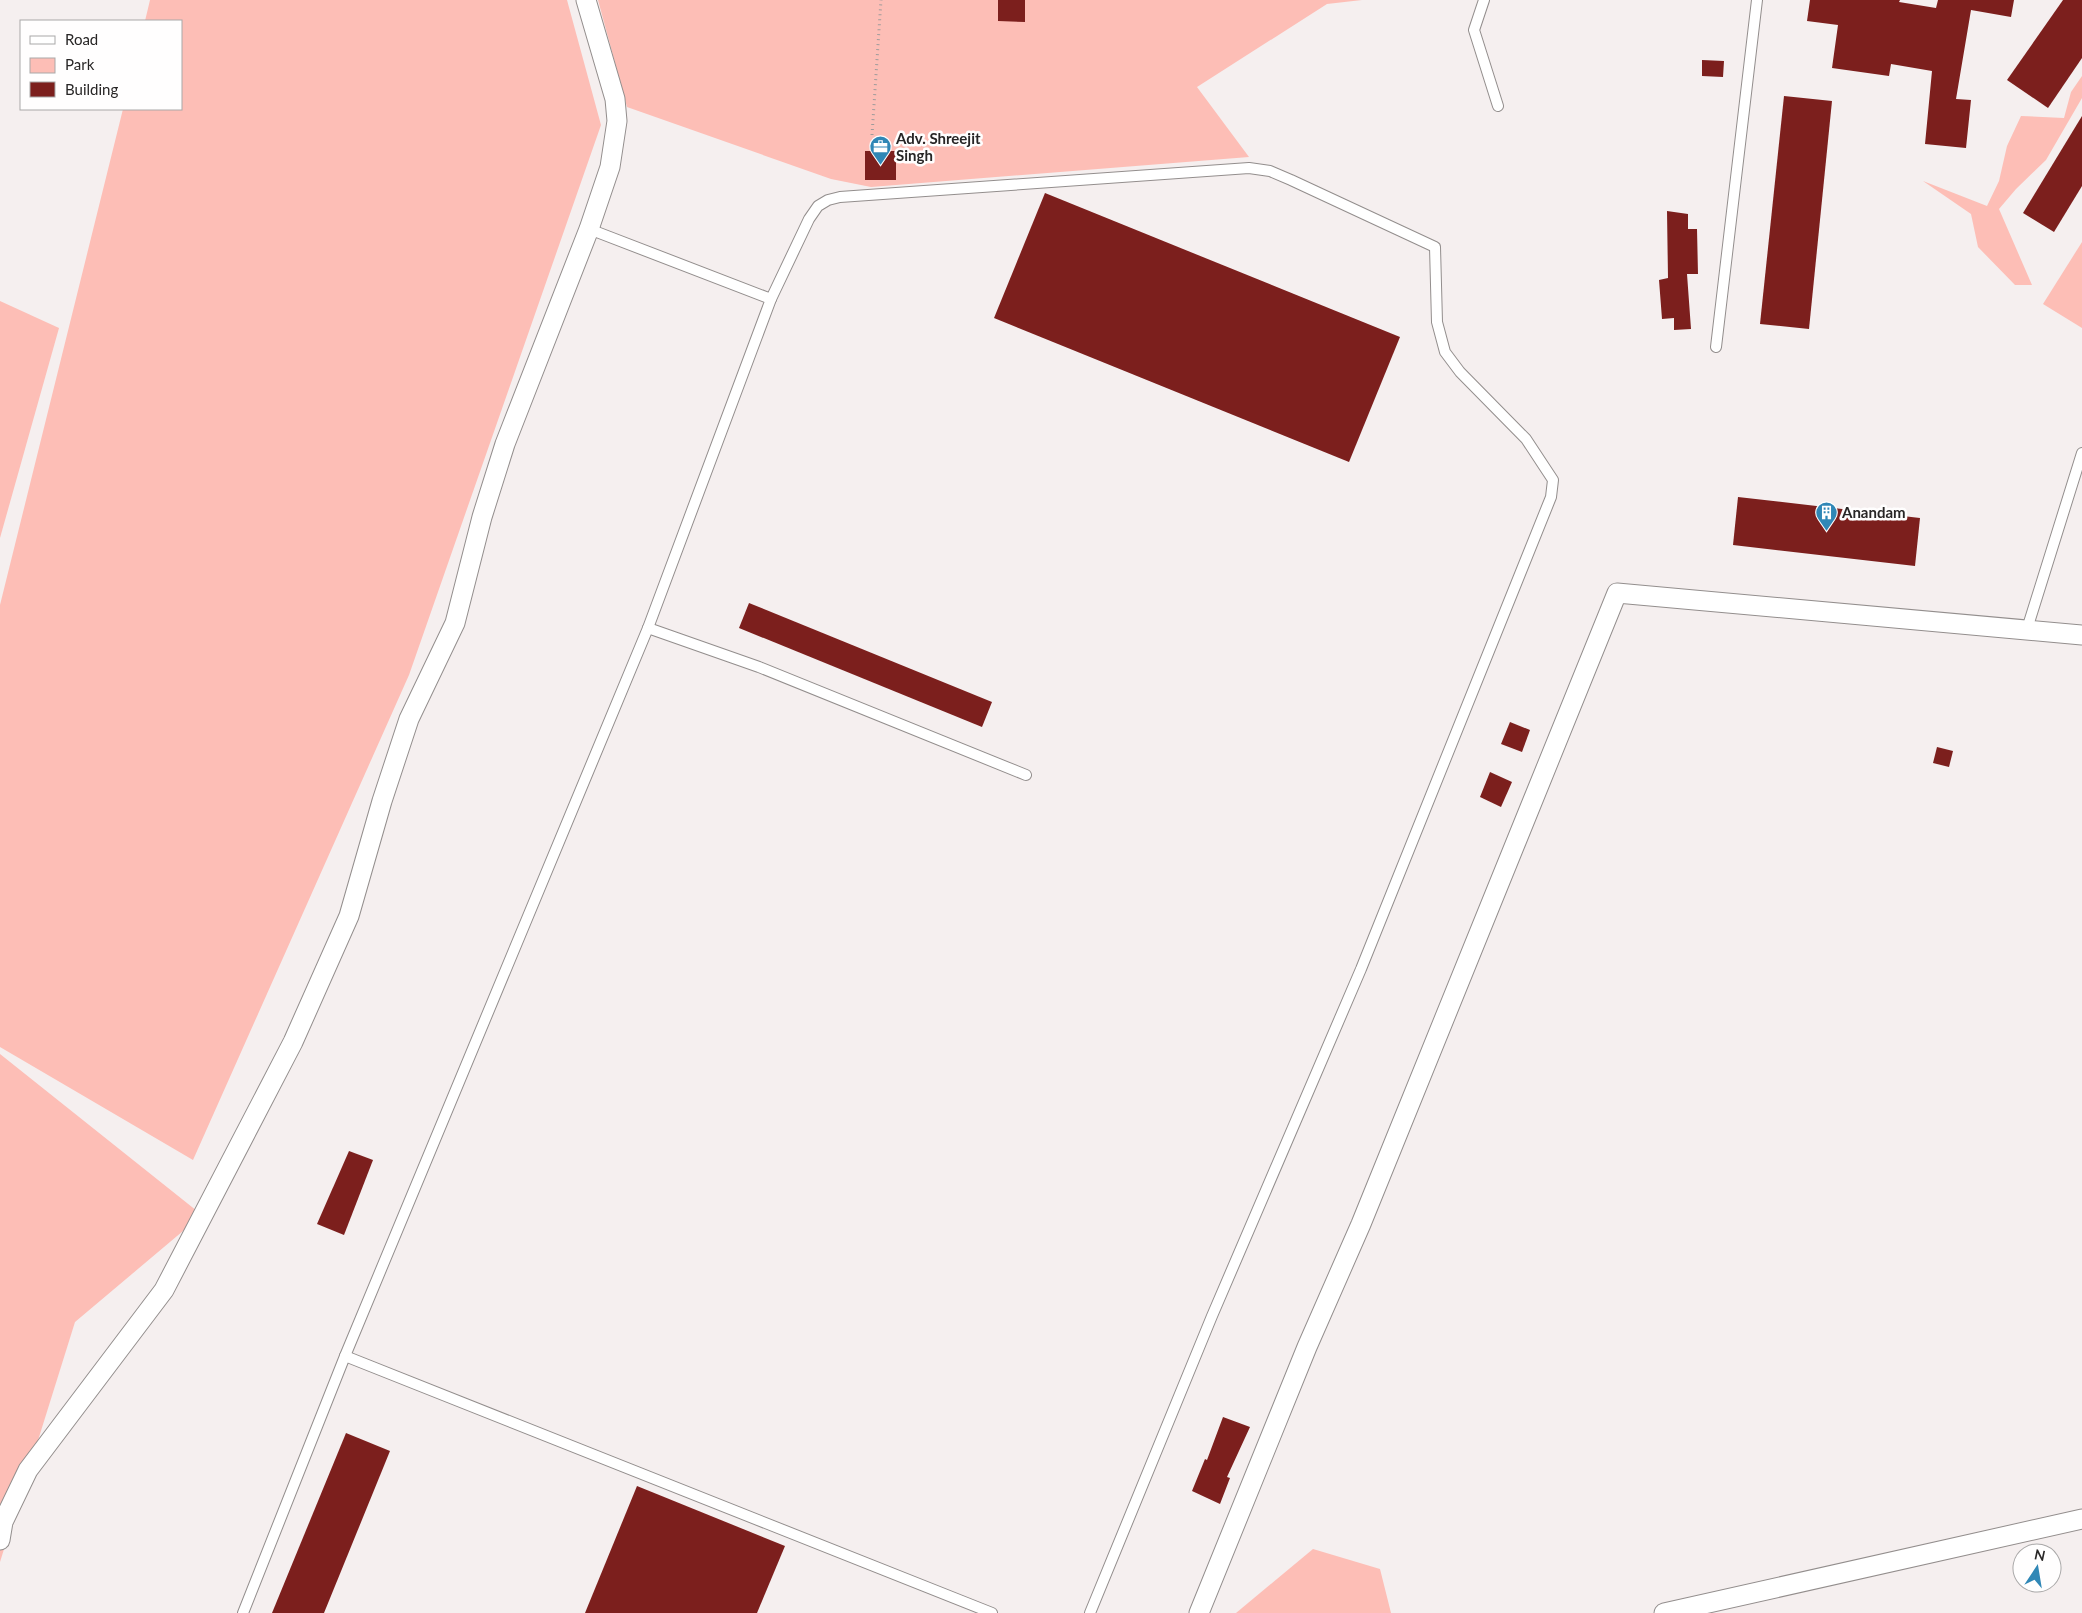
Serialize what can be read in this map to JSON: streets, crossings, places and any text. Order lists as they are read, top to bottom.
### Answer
{
  "places": {
    "office": ["Adv. Shreejit Singh"],
    "building": ["Anandam"]
  },
  "legend": ["Road", "Park", "Building"],
  "north": "top"
}
